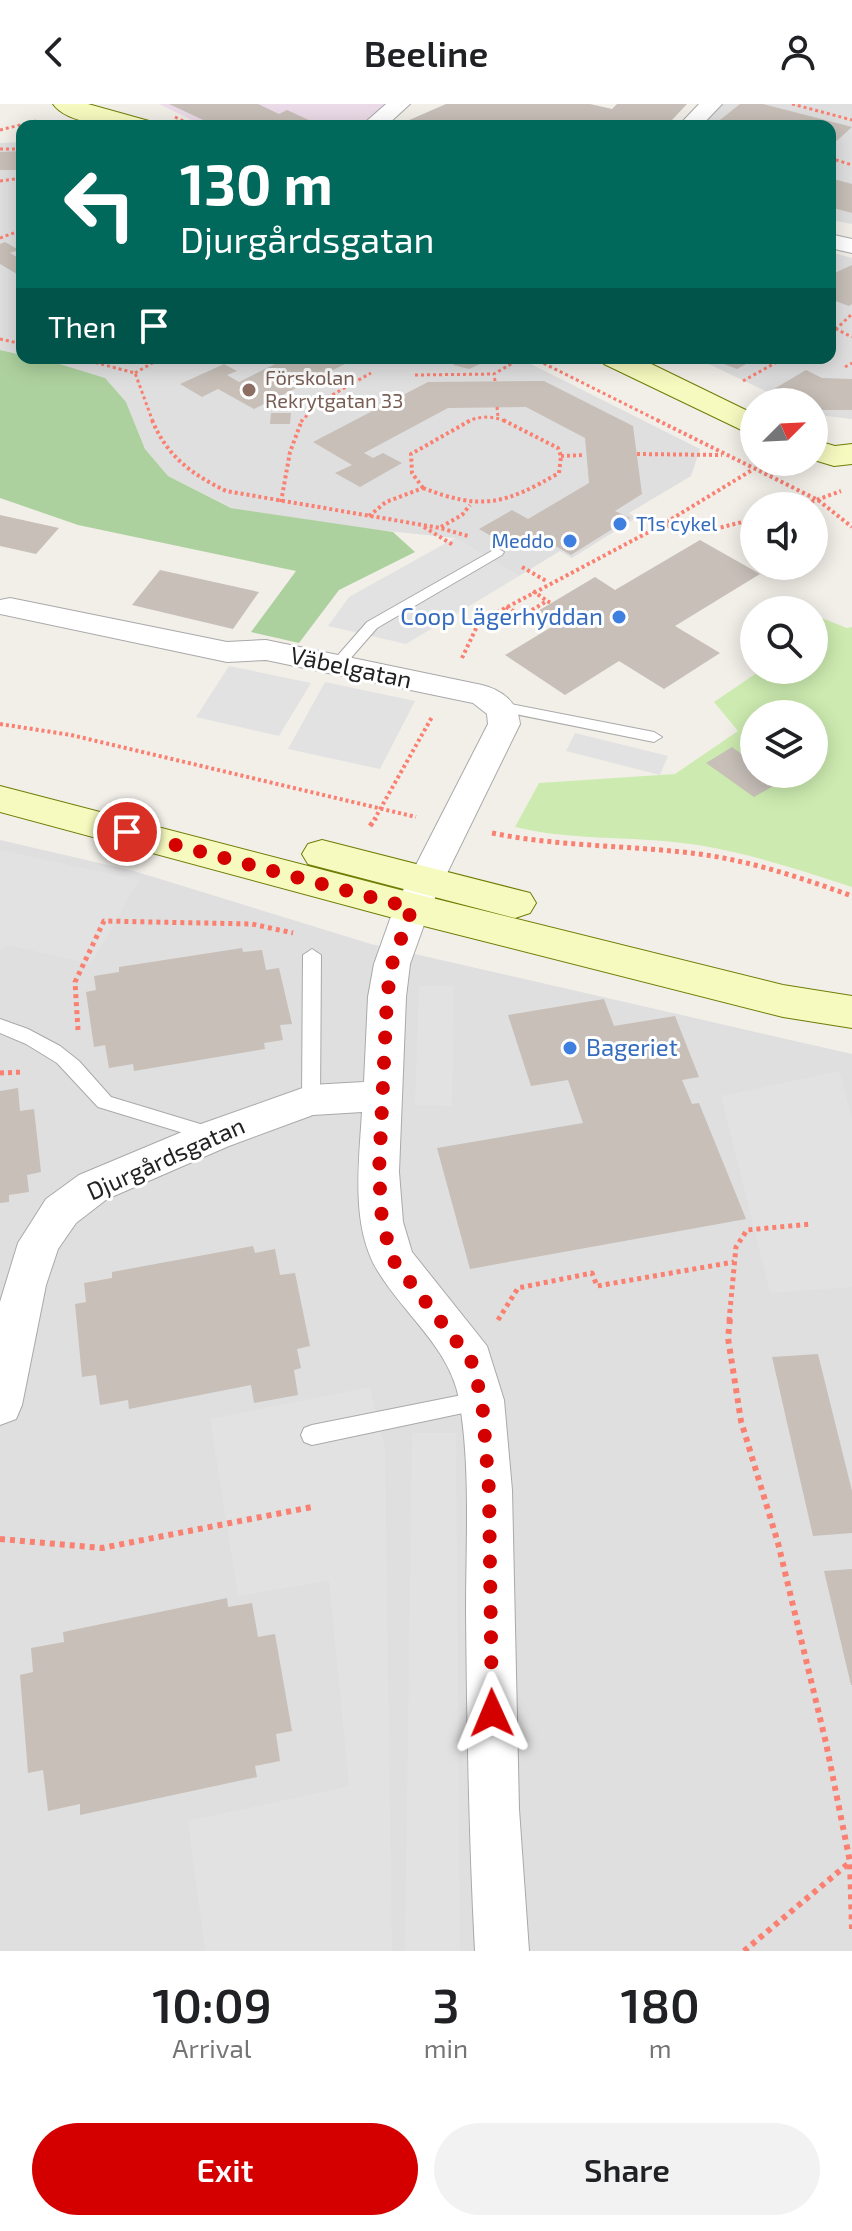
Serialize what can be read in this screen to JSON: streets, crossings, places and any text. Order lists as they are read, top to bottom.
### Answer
{
  "streets": {
    "street": ["Väbelgatan", "Djurgårdsgatan"]
  },
  "places": [
    "Förskolan Rekrytgatan 33",
    "T1s cykel",
    "Meddo",
    "Coop Lägerhyddan",
    "Bageriet"
  ],
  "north": "top right",
  "page": {
    "header": "Beeline",
    "turn": ["130 m", "Djurgårdsgatan"],
    "then": "Then",
    "eta": [
      "10:09",
      "Arrival",
      "3",
      "min",
      "180",
      "m"
    ],
    "buttons": ["Exit", "Share"]
  }
}
